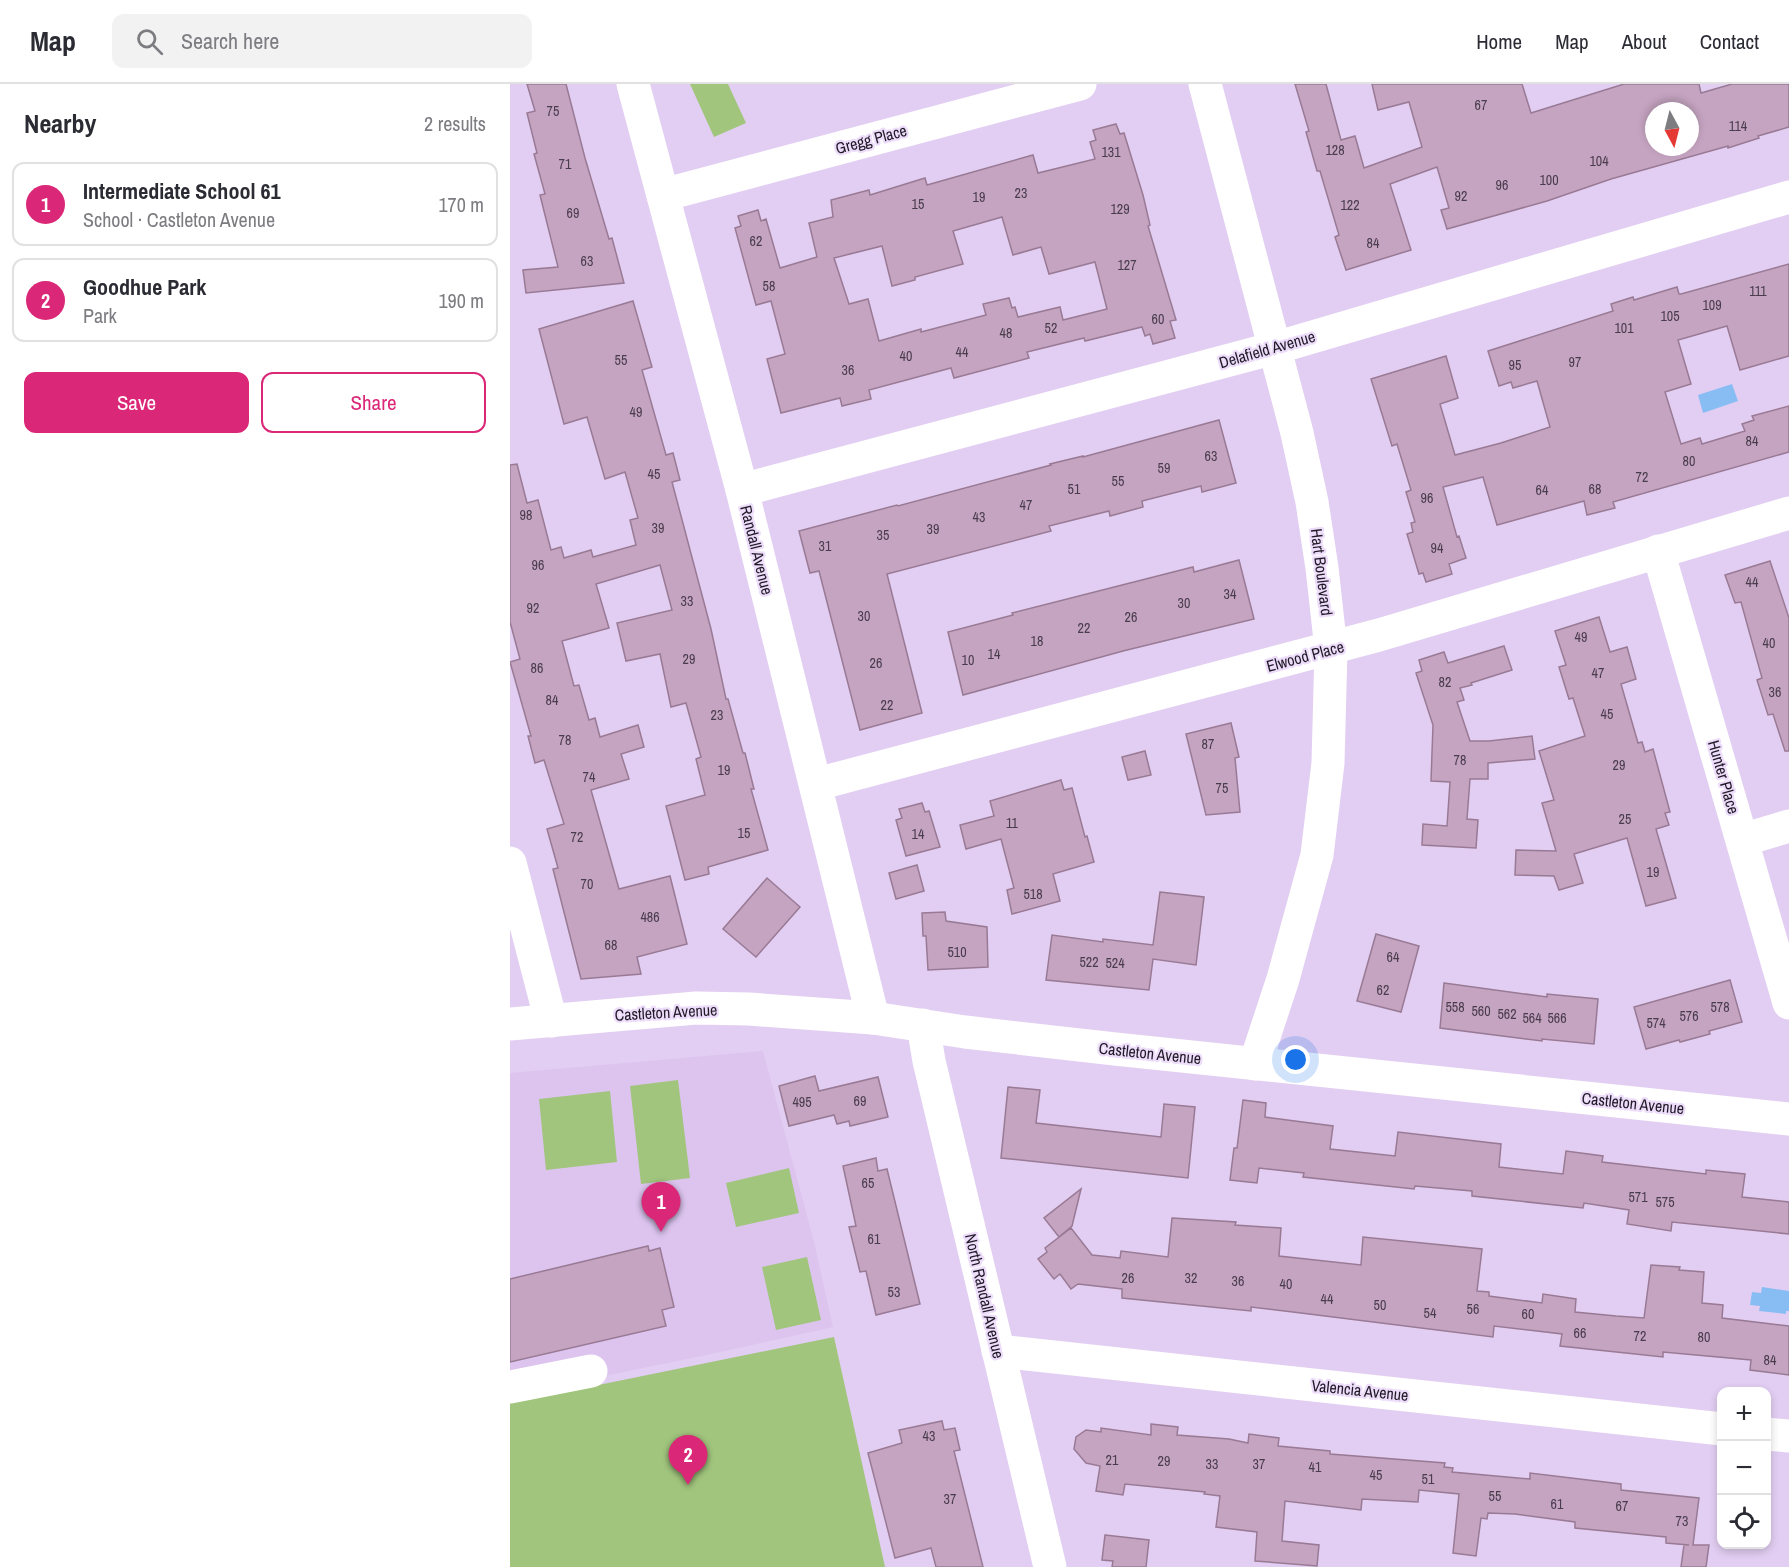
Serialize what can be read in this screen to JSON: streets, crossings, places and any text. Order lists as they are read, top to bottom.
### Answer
{
  "streets": {
    "street": [
      "Gregg Place",
      "Delafield Avenue",
      "Randall Avenue",
      "Hart Boulevard",
      "Elwood Place",
      "Hunter Place",
      "Castleton Avenue",
      "North Randall Avenue",
      "Valencia Avenue"
    ]
  },
  "crossings": [
    ["Gregg Place", "Randall Avenue"],
    ["Delafield Avenue", "Randall Avenue"],
    ["Delafield Avenue", "Hart Boulevard"],
    ["Randall Avenue", "Elwood Place"],
    ["Randall Avenue", "Castleton Avenue"],
    ["Hart Boulevard", "Elwood Place"],
    ["Hart Boulevard", "Castleton Avenue"],
    ["Elwood Place", "Hunter Place"],
    ["Castleton Avenue", "North Randall Avenue"],
    ["North Randall Avenue", "Valencia Avenue"]
  ],
  "house_numbers": [
    "67",
    "75",
    "114",
    "128",
    "131",
    "104",
    "71",
    "100",
    "96",
    "23",
    "92",
    "19",
    "15",
    "122",
    "129",
    "69",
    "62",
    "84",
    "63",
    "127",
    "58",
    "111",
    "109",
    "105",
    "60",
    "52",
    "101",
    "48",
    "44",
    "40",
    "55",
    "97",
    "95",
    "36",
    "49",
    "84",
    "63",
    "80",
    "59",
    "45",
    "72",
    "55",
    "51",
    "68",
    "64",
    "96",
    "47",
    "98",
    "43",
    "39",
    "39",
    "35",
    "31",
    "94",
    "96",
    "44",
    "34",
    "33",
    "30",
    "92",
    "30",
    "26",
    "22",
    "49",
    "18",
    "40",
    "14",
    "29",
    "10",
    "26",
    "86",
    "47",
    "82",
    "36",
    "84",
    "22",
    "45",
    "23",
    "78",
    "87",
    "78",
    "29",
    "19",
    "74",
    "75",
    "25",
    "11",
    "15",
    "14",
    "72",
    "19",
    "70",
    "518",
    "486",
    "68",
    "510",
    "64",
    "522",
    "524",
    "62",
    "558",
    "578",
    "560",
    "562",
    "576",
    "564",
    "566",
    "574",
    "69",
    "495",
    "65",
    "571",
    "575",
    "61",
    "26",
    "32",
    "36",
    "40",
    "53",
    "44",
    "50",
    "56",
    "54",
    "60",
    "66",
    "72",
    "80",
    "84",
    "43",
    "21",
    "29",
    "33",
    "37",
    "41",
    "45",
    "51",
    "55",
    "37",
    "61",
    "67",
    "73"
  ],
  "north": "bottom",
  "page": {
    "header": "Map",
    "search": "Search here",
    "nav": [
      "Home",
      "Map",
      "About",
      "Contact"
    ],
    "heading": ["Nearby", "2 results"],
    "list": [
      {
        "mark": "1",
        "name": "Intermediate School 61",
        "note": "School · Castleton Avenue",
        "value": "170 m"
      },
      {
        "mark": "2",
        "name": "Goodhue Park",
        "note": "Park",
        "value": "190 m"
      }
    ],
    "buttons": ["Save", "Share"],
    "pins": ["1", "2"],
    "map_buttons": ["+", "−"]
  }
}
